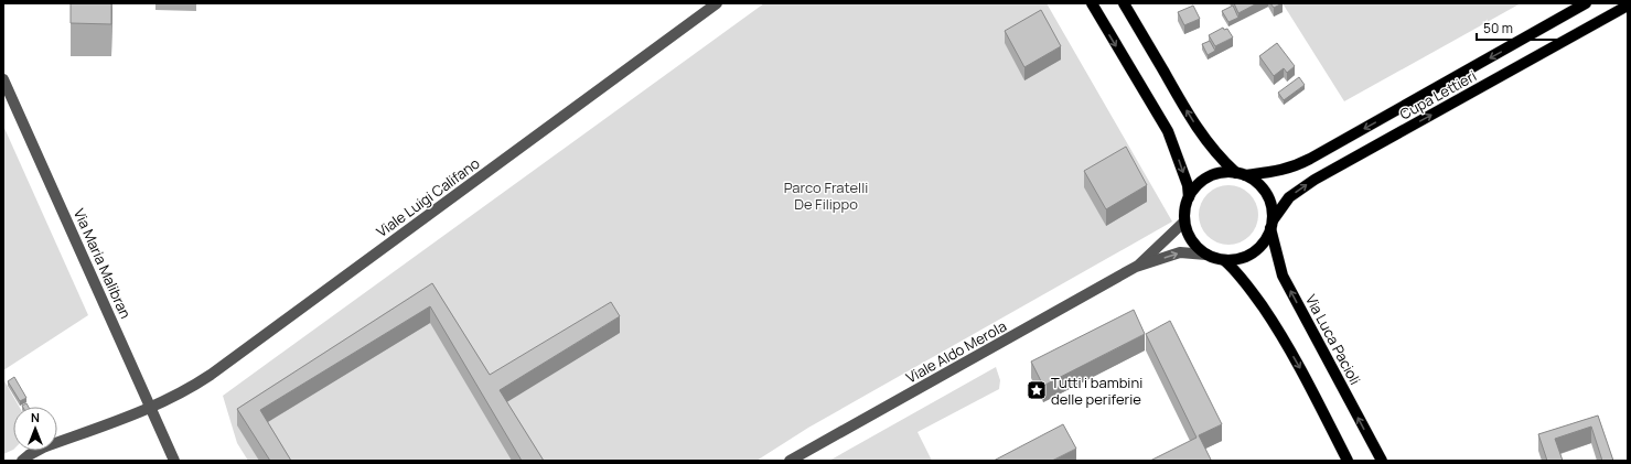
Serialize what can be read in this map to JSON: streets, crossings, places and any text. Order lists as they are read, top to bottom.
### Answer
{
  "streets": {
    "main road": ["Cupa Lettieri", "Via Luca Pacioli"],
    "street": ["Viale Luigi Califano", "Via Maria Malibran", "Viale Aldo Merola"]
  },
  "crossings": [
    ["Cupa Lettieri", "Via Luca Pacioli"],
    ["Cupa Lettieri", "Viale Aldo Merola"],
    ["Viale Luigi Califano", "Via Maria Malibran"],
    ["Via Luca Pacioli", "Viale Aldo Merola"]
  ],
  "parks": ["Parco Fratelli De Filippo"],
  "places": {
    "place": ["Tutti i bambini delle periferie"]
  },
  "scale_bar": "50 m",
  "north": "top"
}
